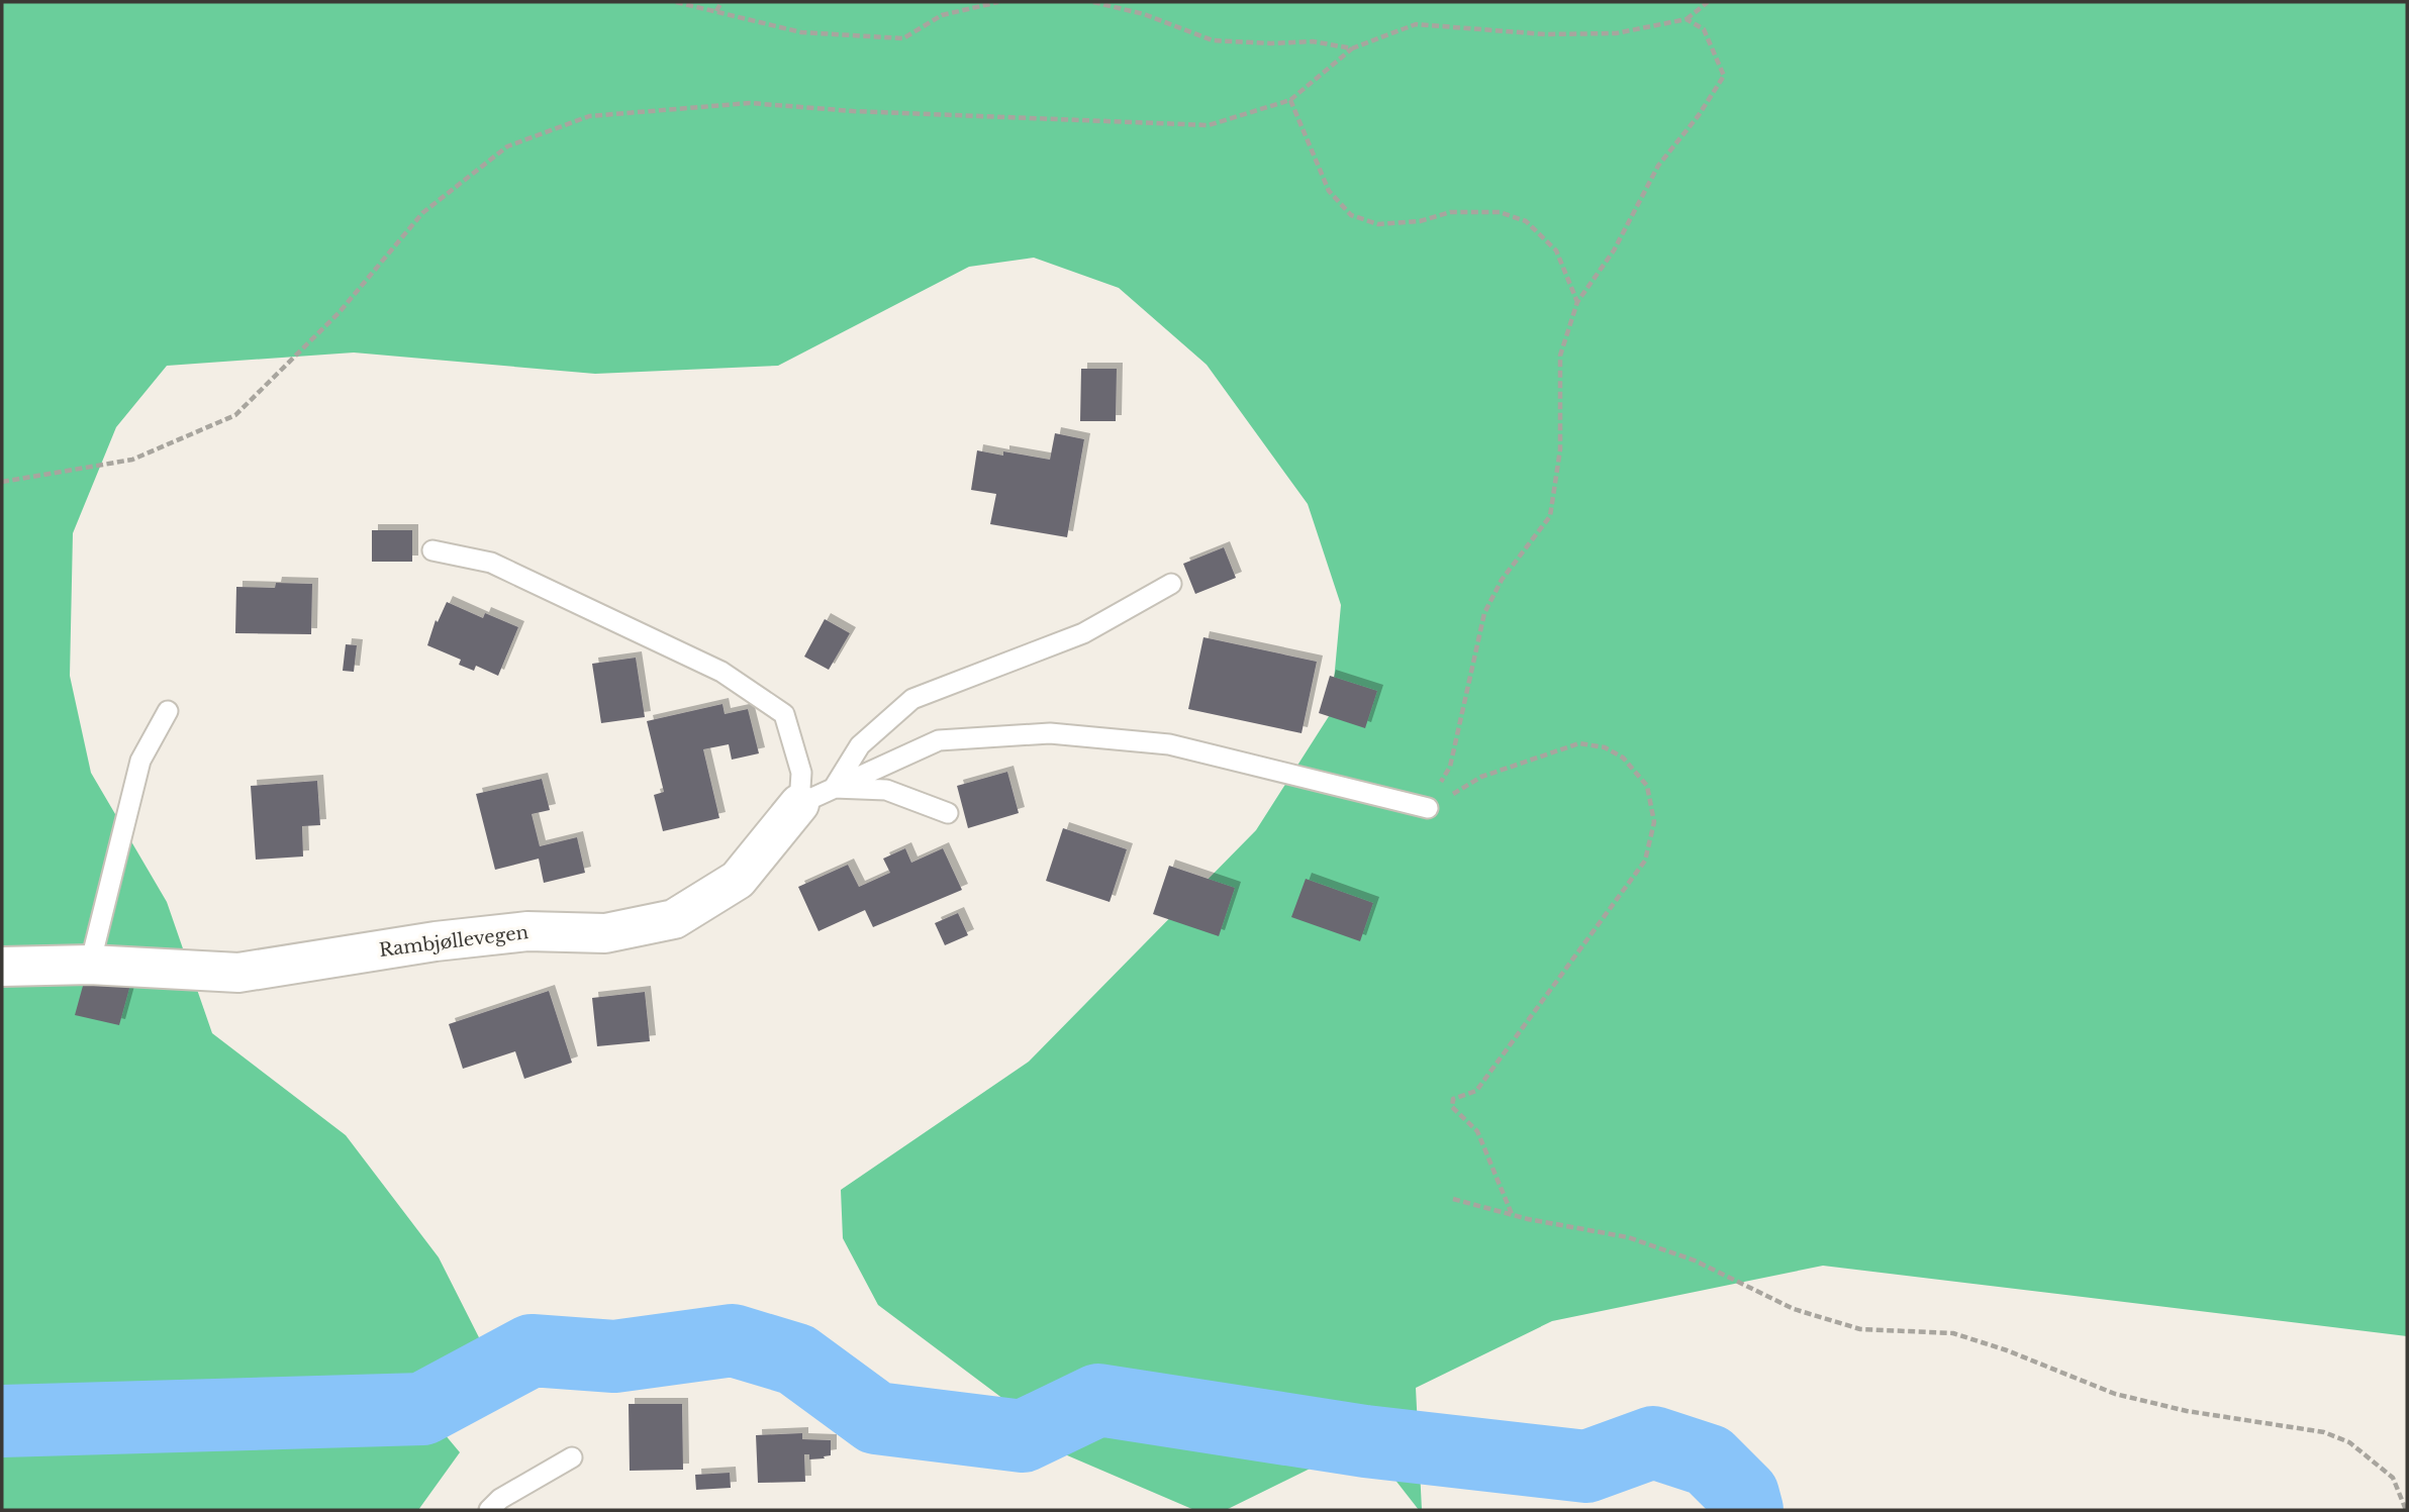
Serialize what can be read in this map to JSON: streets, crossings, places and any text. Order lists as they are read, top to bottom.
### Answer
{
  "streets": {
    "street": ["Rambjøllevegen"]
  }
}
